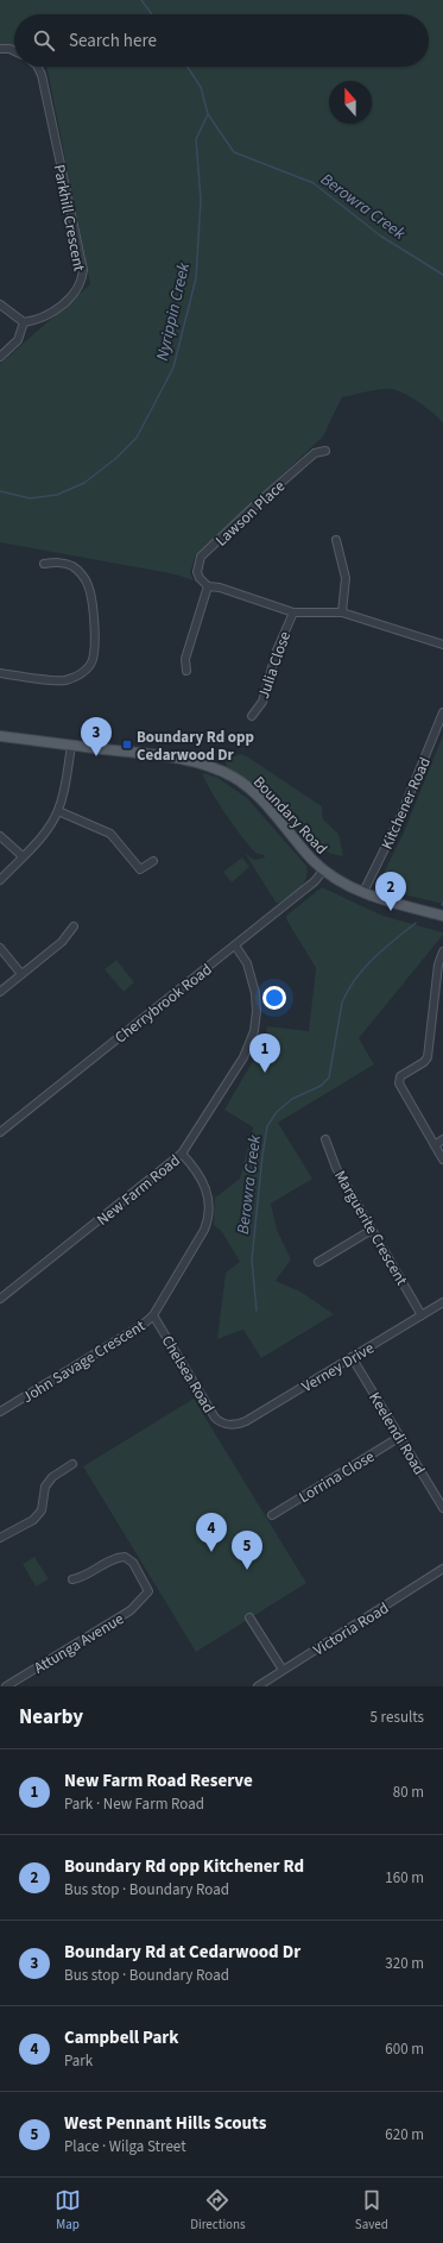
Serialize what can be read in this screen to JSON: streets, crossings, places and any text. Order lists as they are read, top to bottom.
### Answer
{
  "streets": {
    "main road": ["Boundary Road"],
    "street": [
      "Parkhill Crescent",
      "Lawson Place",
      "Julia Close",
      "Kitchener Road",
      "Cherrybrook Road",
      "New Farm Road",
      "Marguerite Crescent",
      "John Savage Crescent",
      "Verney Drive",
      "Chelsea Road",
      "Keelendi Road",
      "Lorrina Close",
      "Victoria Road",
      "Attunga Avenue"
    ]
  },
  "crossings": [
    ["Kitchener Road", "Boundary Road"],
    ["Boundary Road", "Cherrybrook Road"],
    ["Cherrybrook Road", "New Farm Road"],
    ["New Farm Road", "John Savage Crescent"],
    ["Marguerite Crescent", "Verney Drive"],
    ["John Savage Crescent", "Chelsea Road"],
    ["Verney Drive", "Chelsea Road"],
    ["Verney Drive", "Keelendi Road"],
    ["Keelendi Road", "Lorrina Close"]
  ],
  "water": ["Berowra Creek", "Nyrippin Creek"],
  "places": {
    "transit": ["Boundary Rd opp Cedarwood Dr"]
  },
  "north": "top",
  "page": {
    "search": "Search here",
    "pins": [
      "3",
      "2",
      "1",
      "4",
      "5"
    ],
    "heading": ["Nearby", "5 results"],
    "list": [
      {
        "mark": "1",
        "name": "New Farm Road Reserve",
        "note": "Park · New Farm Road",
        "value": "80 m"
      },
      {
        "mark": "2",
        "name": "Boundary Rd opp Kitchener Rd",
        "note": "Bus stop · Boundary Road",
        "value": "160 m"
      },
      {
        "mark": "3",
        "name": "Boundary Rd at Cedarwood Dr",
        "note": "Bus stop · Boundary Road",
        "value": "320 m"
      },
      {
        "mark": "4",
        "name": "Campbell Park",
        "note": "Park",
        "value": "600 m"
      },
      {
        "mark": "5",
        "name": "West Pennant Hills Scouts",
        "note": "Place · Wilga Street",
        "value": "620 m"
      }
    ],
    "nav": ["Map", "Directions", "Saved"]
  }
}
